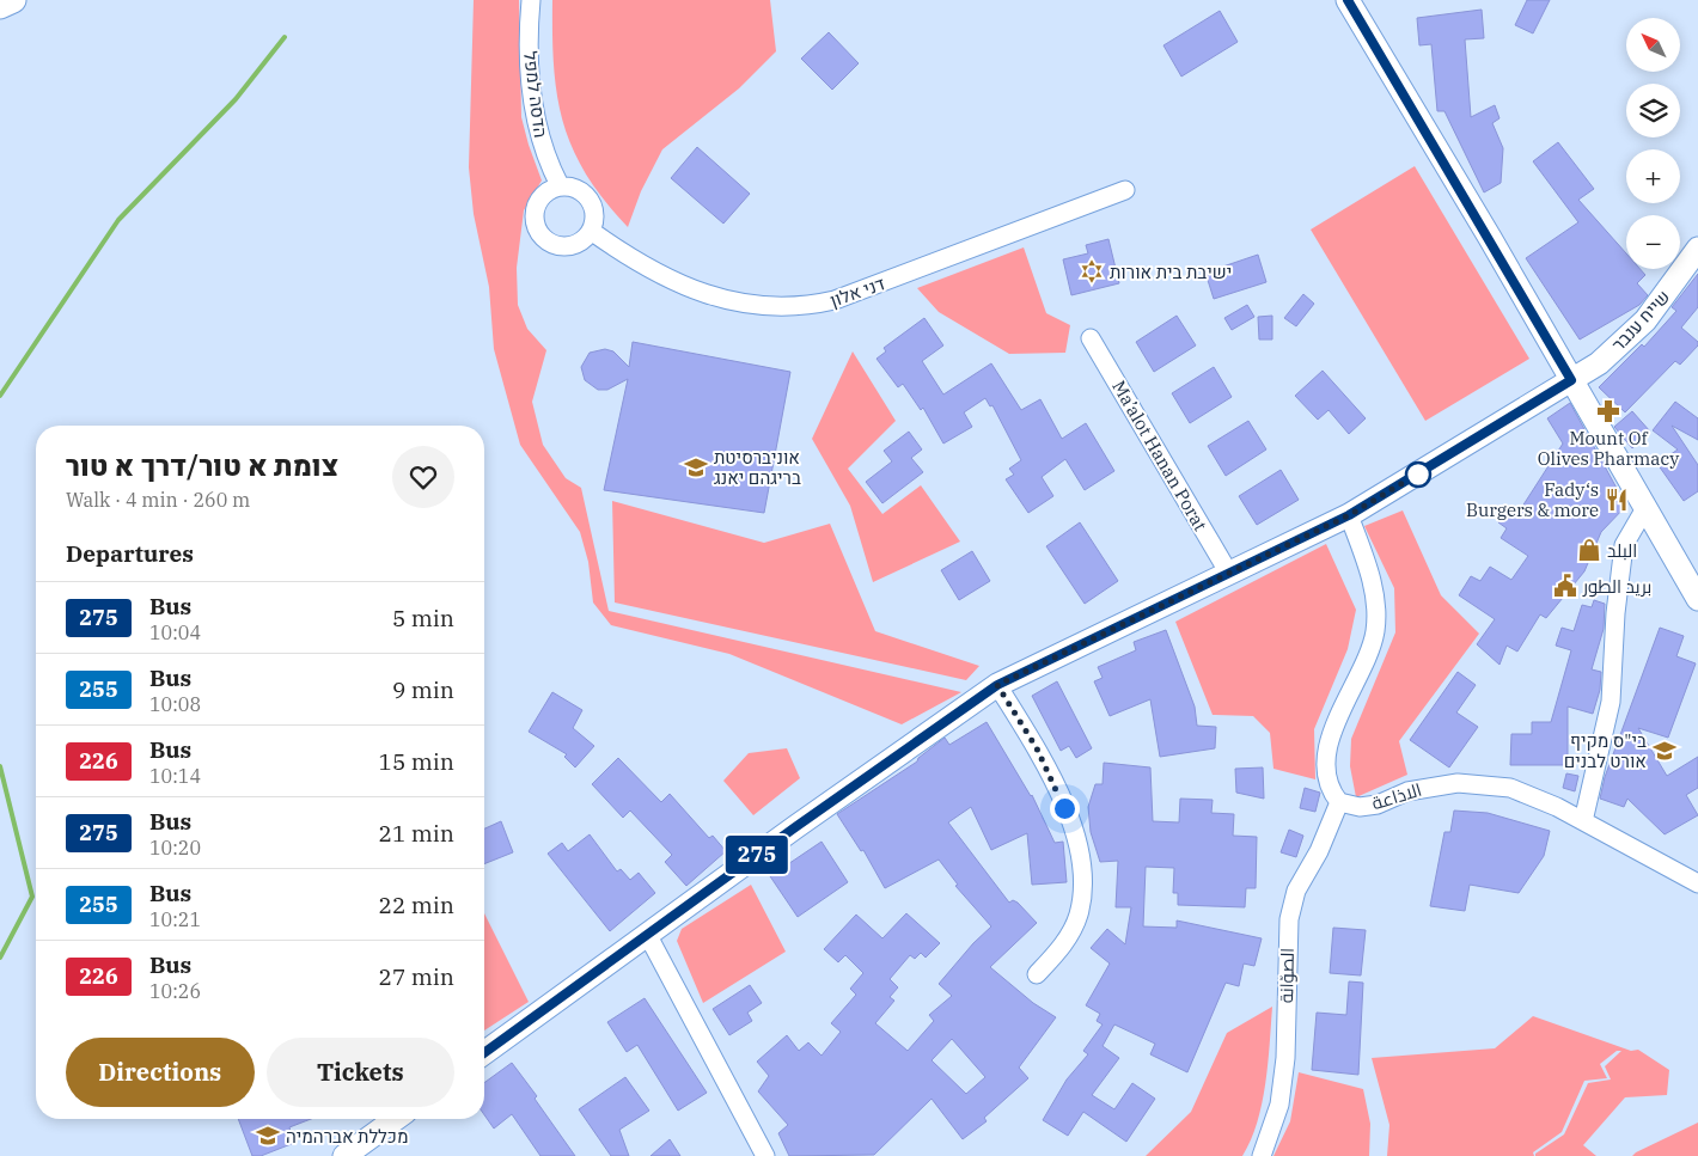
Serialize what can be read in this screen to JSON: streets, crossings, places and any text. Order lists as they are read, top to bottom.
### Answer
{
  "streets": {
    "street": [
      "הדסה למפל",
      "דני אלון",
      "שייח ענבר",
      "Ma’alot Hanan Porat",
      "الاذاعة",
      "الصوّانة"
    ]
  },
  "crossings": [
    ["הדסה למפל", "דני אלון"],
    ["שייח ענבר", "Ma’alot Hanan Porat"],
    ["الاذاعة", "الصوّانة"]
  ],
  "places": {
    "synagogue": ["ישיבת בית אורות"],
    "pharmacy": ["Mount Of Olives Pharmacy"],
    "school or university": ["אוניברסיטת בריגהם יאנג", "בי\"ס מקיף אורט לבנים", "מכללת אברהמיה"],
    "restaurant": ["Fady‘s Burgers & more"],
    "shop": ["البلد"],
    "public building": ["بريد الطور"]
  },
  "lines": ["bus line 275"],
  "north": "top left",
  "page": {
    "on_map": "275",
    "map_buttons": ["+", "−"],
    "heading": [
      ["צומת א טור/דרך א טור", "Walk · 4 min · 260 m"],
      "Departures"
    ],
    "list": [
      {
        "mark": "275",
        "name": "Bus",
        "note": "10:04",
        "value": "5 min"
      },
      {
        "mark": "255",
        "name": "Bus",
        "note": "10:08",
        "value": "9 min"
      },
      {
        "mark": "226",
        "name": "Bus",
        "note": "10:14",
        "value": "15 min"
      },
      {
        "mark": "275",
        "name": "Bus",
        "note": "10:20",
        "value": "21 min"
      },
      {
        "mark": "255",
        "name": "Bus",
        "note": "10:21",
        "value": "22 min"
      },
      {
        "mark": "226",
        "name": "Bus",
        "note": "10:26",
        "value": "27 min"
      }
    ],
    "buttons": ["Directions", "Tickets"]
  }
}
